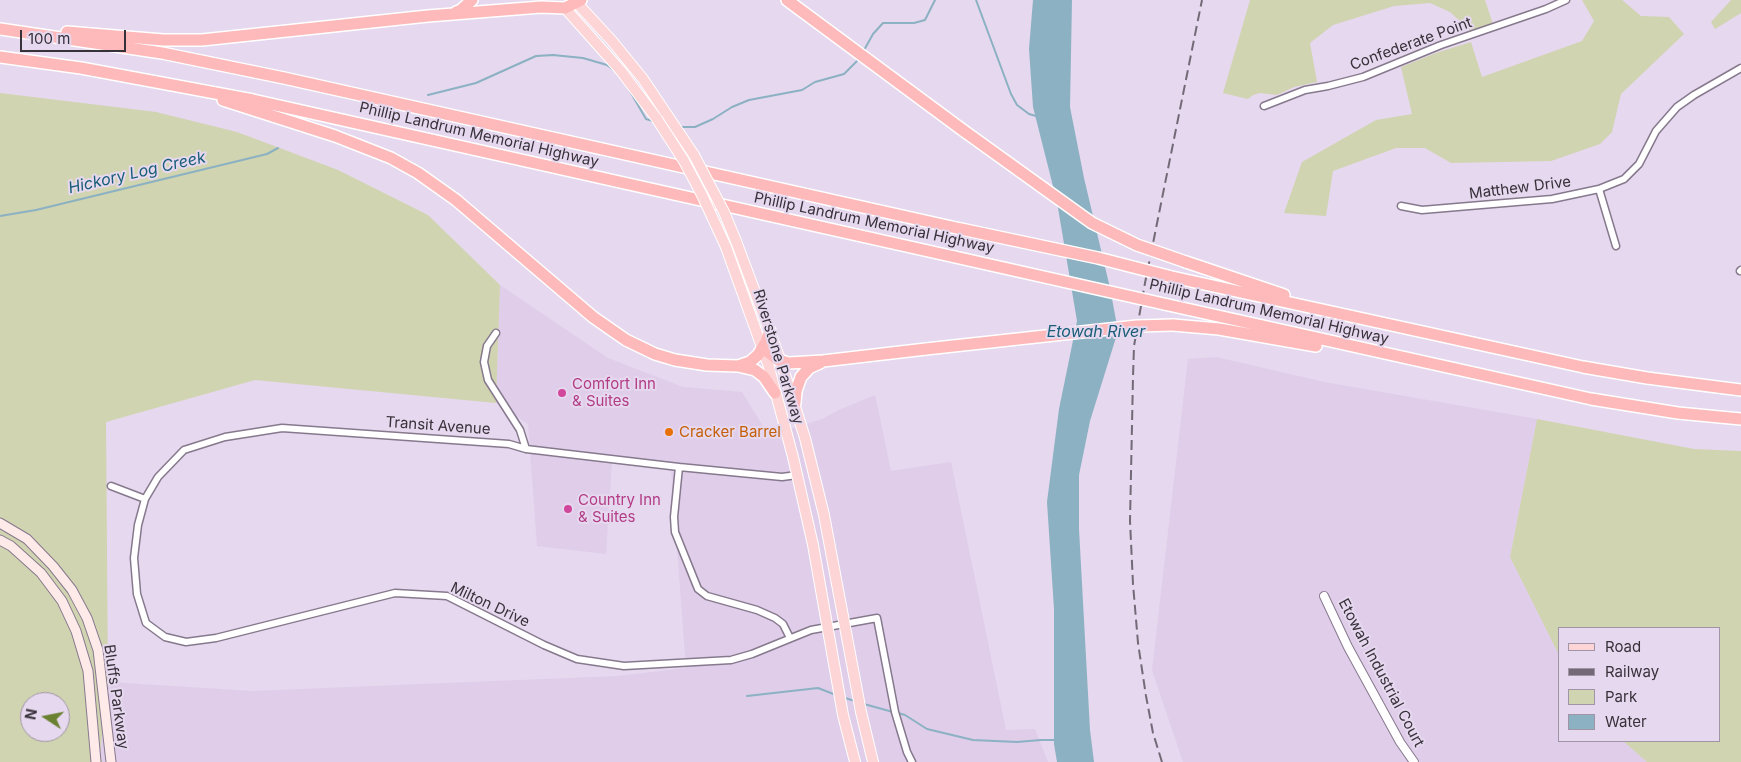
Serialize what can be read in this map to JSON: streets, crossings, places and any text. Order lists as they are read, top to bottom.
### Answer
{
  "streets": {
    "highway": ["Phillip Landrum Memorial Highway"],
    "main road": ["Riverstone Parkway", "Bluffs Parkway"],
    "street": [
      "Confederate Point",
      "Matthew Drive",
      "Transit Avenue",
      "Milton Drive",
      "Etowah Industrial Court"
    ]
  },
  "crossings": [
    ["Riverstone Parkway", "Transit Avenue"],
    ["Riverstone Parkway", "Milton Drive"],
    ["Transit Avenue", "Milton Drive"]
  ],
  "water": ["Hickory Log Creek", "Etowah River"],
  "places": ["Comfort Inn & Suites", "Cracker Barrel", "Country Inn & Suites"],
  "legend": [
    "Road",
    "Railway",
    "Park",
    "Water"
  ],
  "scale_bar": "100 m",
  "north": "left"
}
